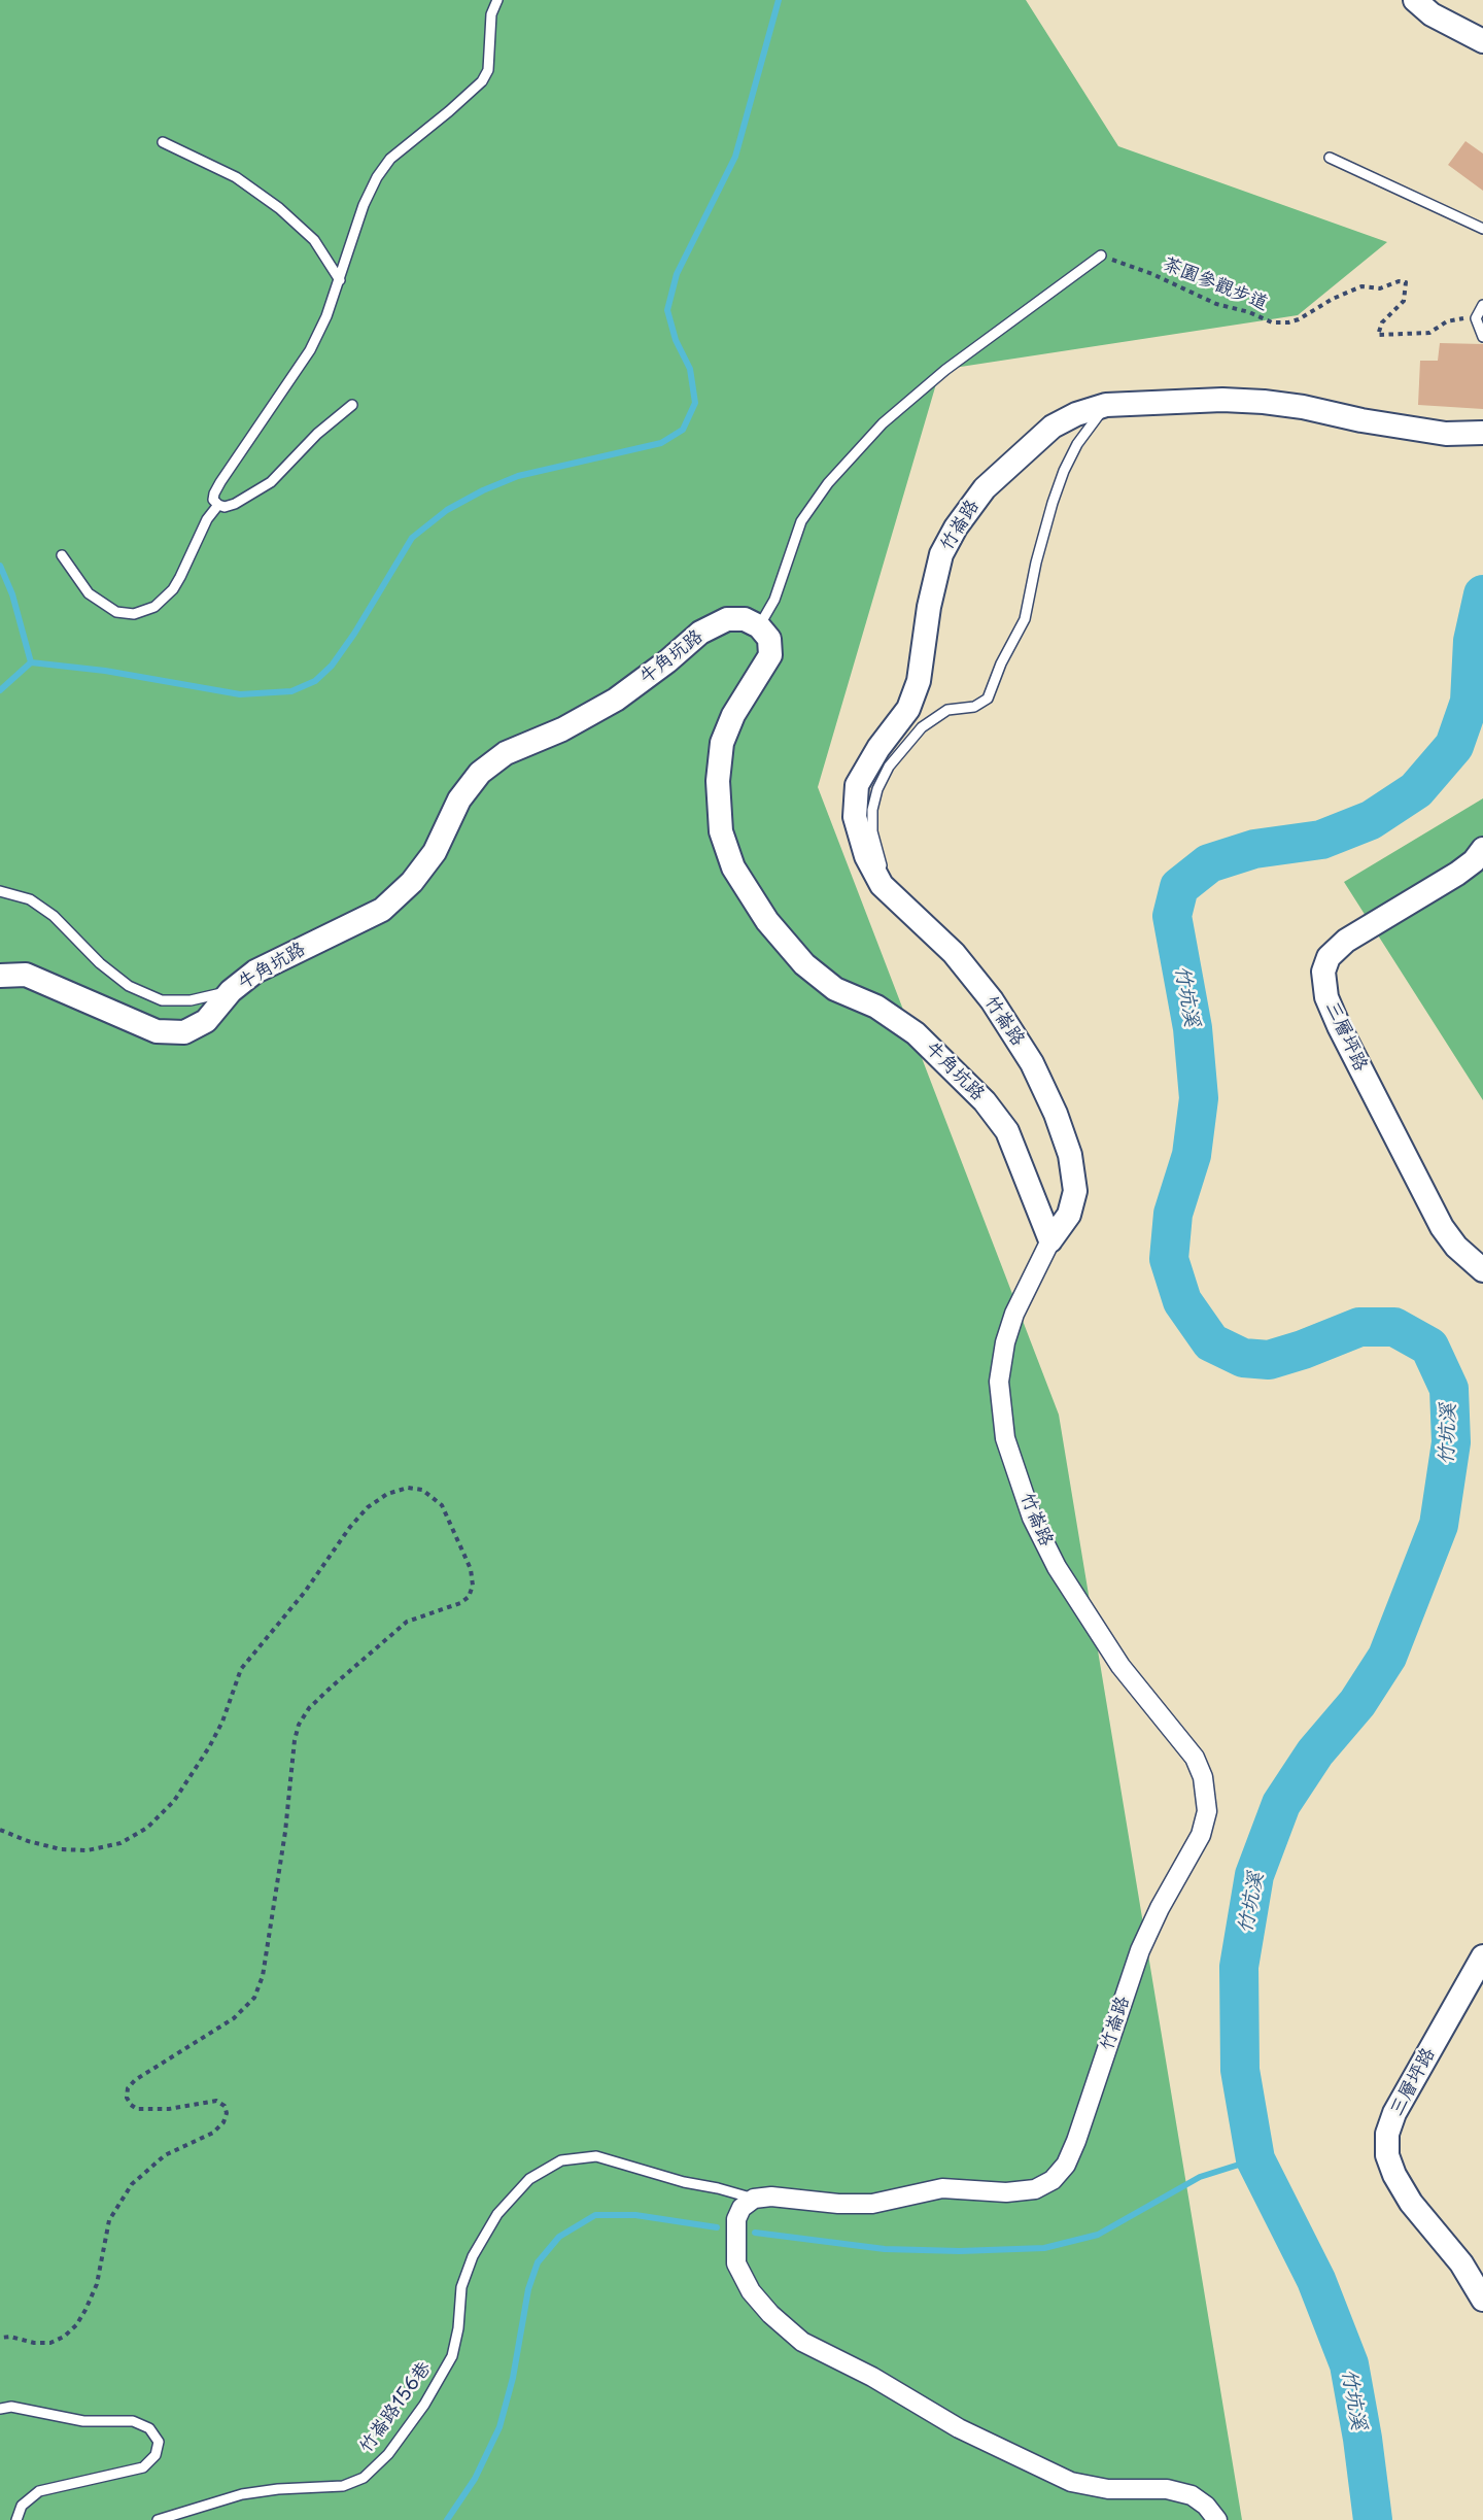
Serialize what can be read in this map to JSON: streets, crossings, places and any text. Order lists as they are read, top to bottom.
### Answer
{
  "streets": {
    "street": ["竹崙路", "牛角坑路", "三層坪路"],
    "lane": ["竹崙路156巷"],
    "path": ["茶園參觀步道"]
  },
  "crossings": [
    ["竹崙路", "牛角坑路"],
    ["竹崙路", "竹崙路156巷"]
  ],
  "water": ["竹坑溪"]
}
